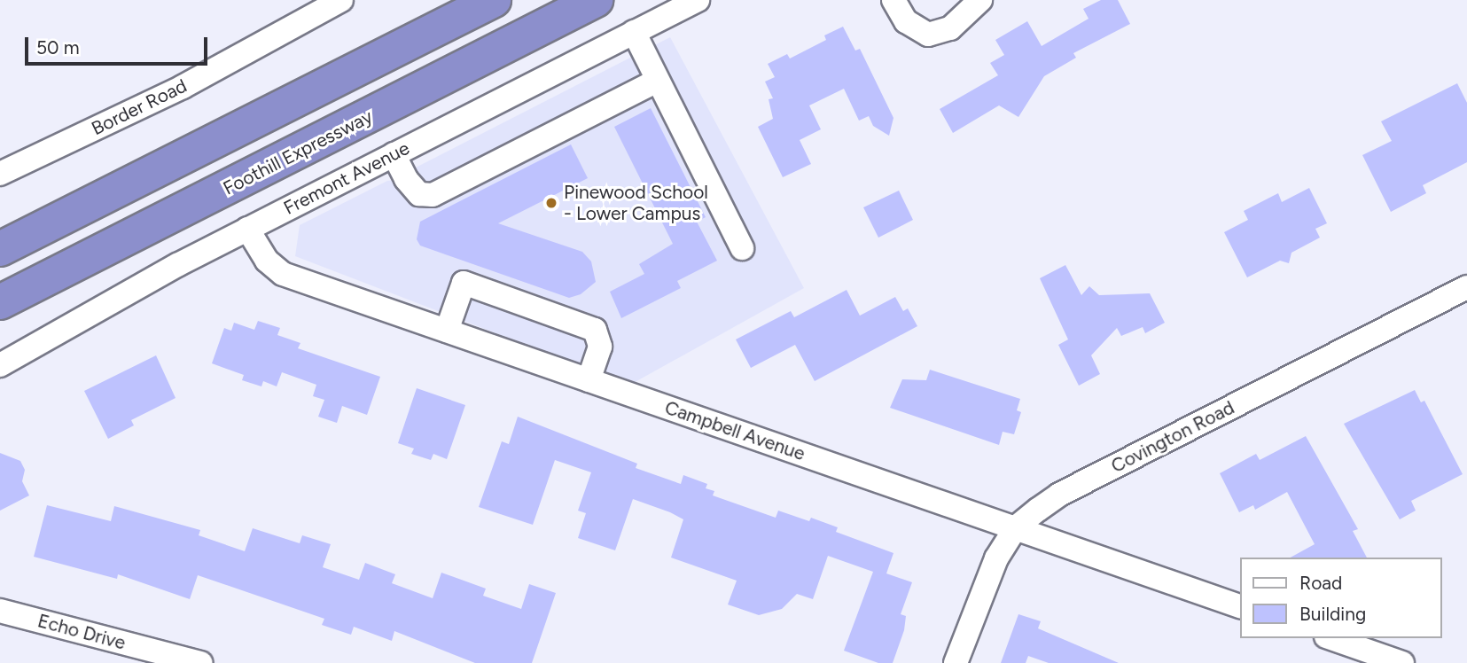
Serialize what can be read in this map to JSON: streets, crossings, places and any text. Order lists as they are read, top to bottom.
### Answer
{
  "streets": {
    "highway": ["Foothill Expressway"],
    "street": [
      "Border Road",
      "Fremont Avenue",
      "Campbell Avenue",
      "Covington Road",
      "Echo Drive"
    ]
  },
  "crossings": [
    ["Fremont Avenue", "Campbell Avenue"],
    ["Campbell Avenue", "Covington Road"]
  ],
  "places": ["Pinewood School - Lower Campus"],
  "legend": ["Road", "Building"],
  "scale_bar": "50 m"
}
